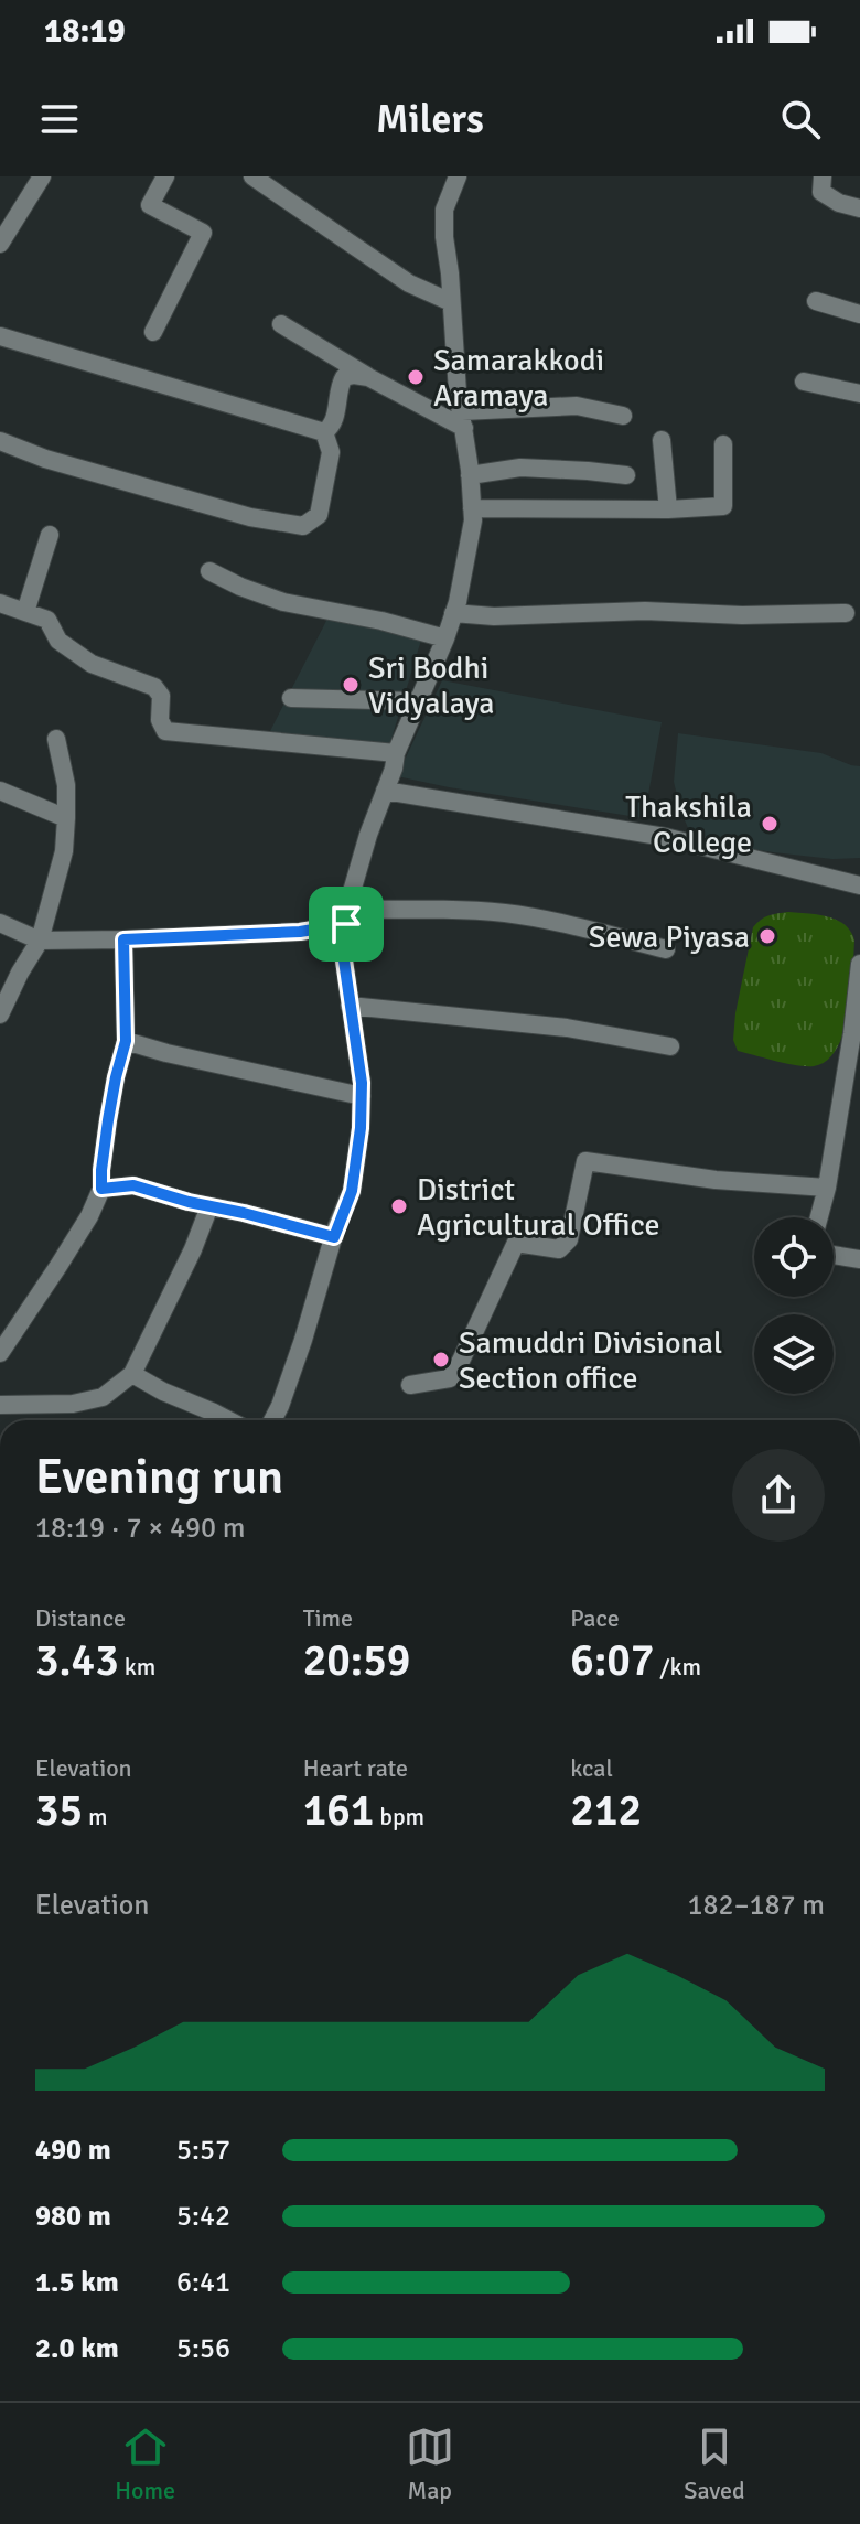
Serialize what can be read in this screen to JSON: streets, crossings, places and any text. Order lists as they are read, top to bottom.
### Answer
{
  "places": [
    "Samarakkodi Aramaya",
    "Sri Bodhi Vidyalaya",
    "Thakshila College",
    "Sewa Piyasa",
    "District Agricultural Office",
    "Samuddri Divisional Section office"
  ],
  "page": {
    "status": "18:19",
    "header": "Milers",
    "heading": ["Evening run", "18:19 · 7 × 490 m"],
    "stats": [
      ["Distance", "3.43 km"],
      ["Time", "20:59"],
      ["Pace", "6:07 /km"],
      ["Elevation", "35 m"],
      ["Heart rate", "161 bpm"],
      ["kcal", "212"]
    ],
    "chart": ["Elevation", "182–187 m"],
    "list": [
      {
        "name": "490 m",
        "note": "5:57"
      },
      {
        "name": "980 m",
        "note": "5:42"
      },
      {
        "name": "1.5 km",
        "note": "6:41"
      },
      {
        "name": "2.0 km",
        "note": "5:56"
      }
    ],
    "tabs": ["Home", "Map", "Saved"]
  }
}
